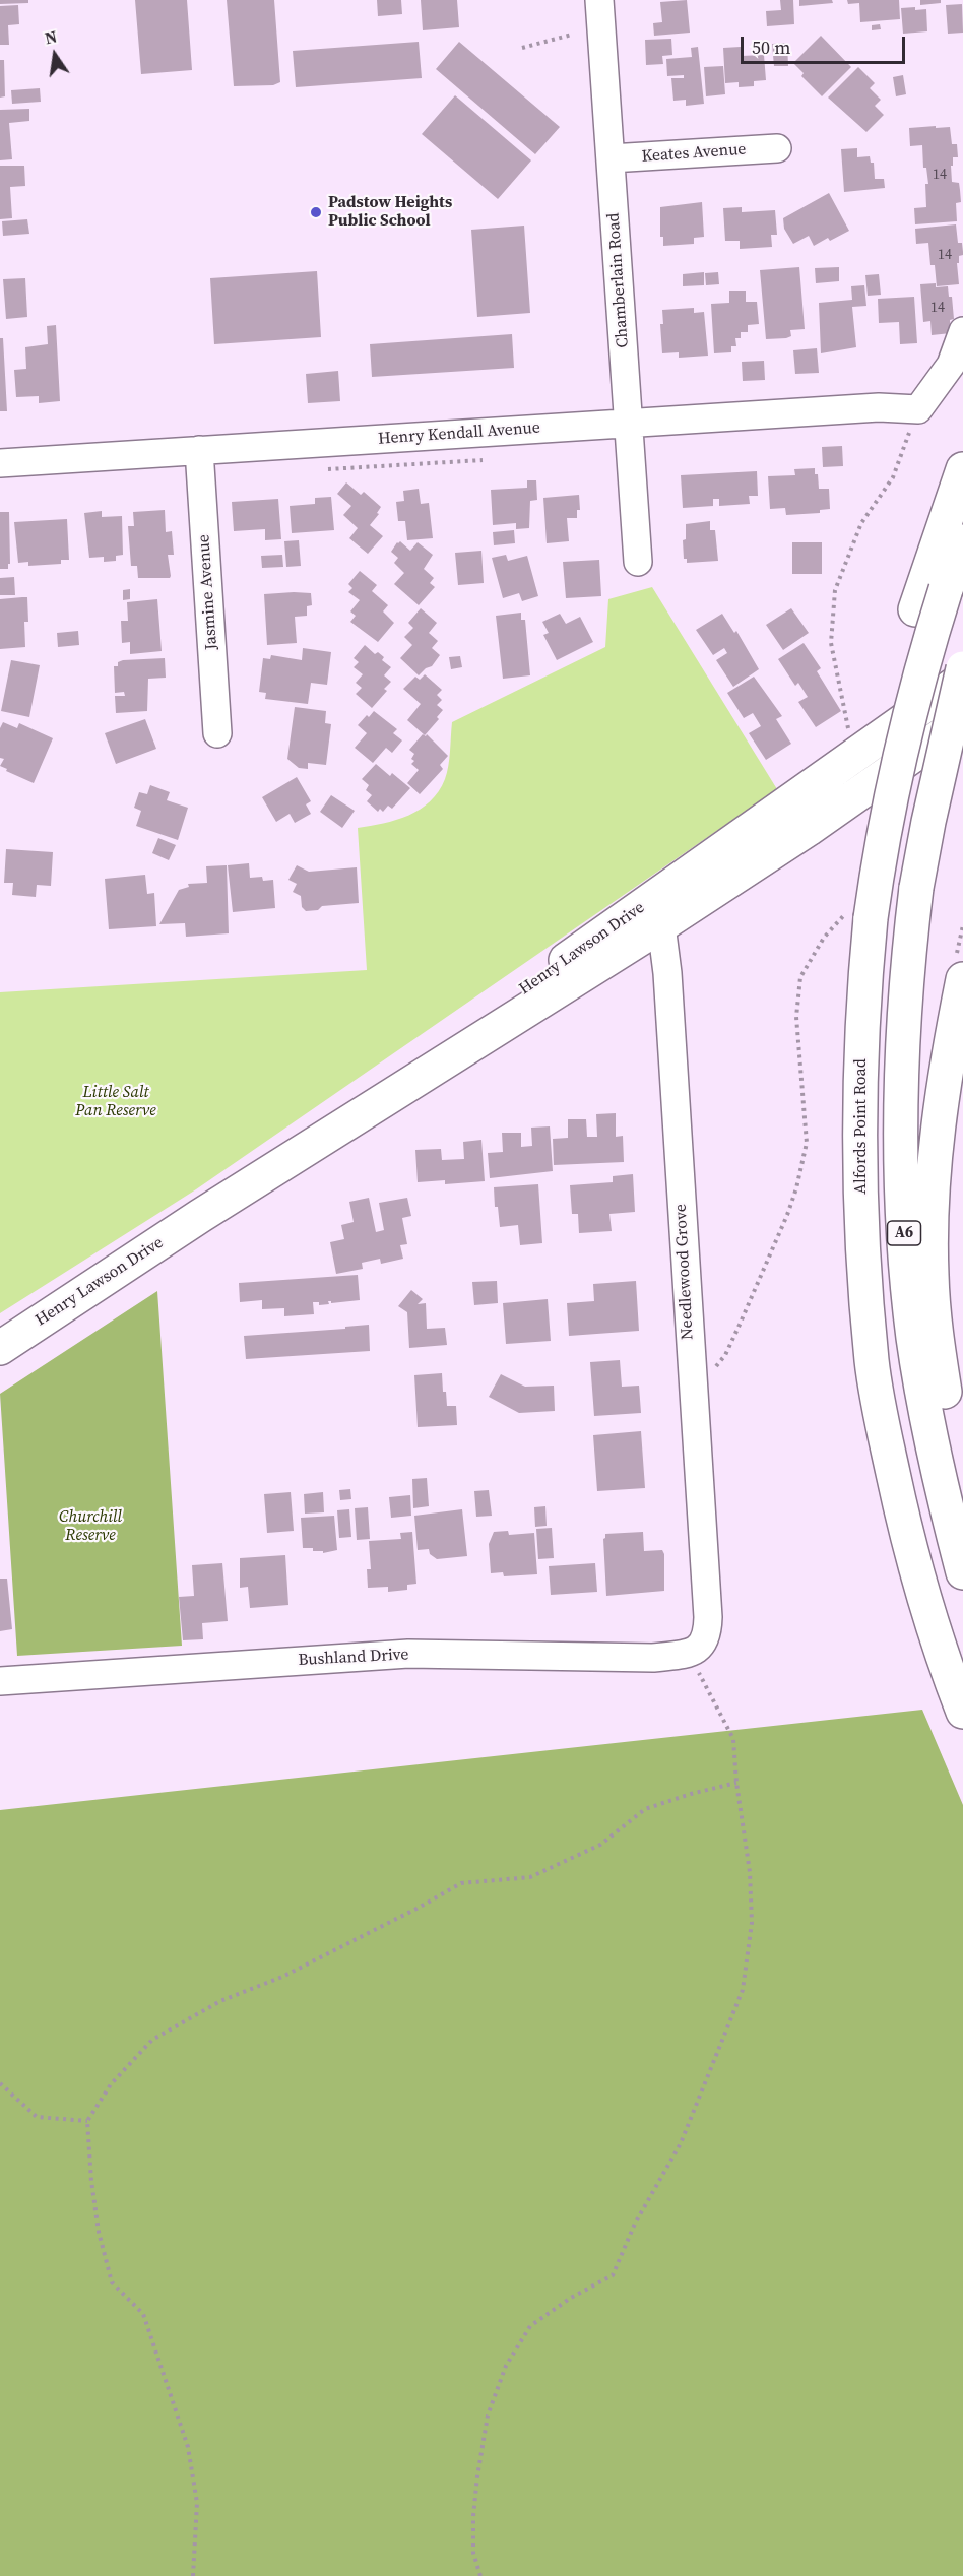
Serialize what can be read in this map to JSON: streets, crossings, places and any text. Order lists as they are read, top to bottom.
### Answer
{
  "streets": {
    "main road": ["Henry Lawson Drive", "Alfords Point Road", "A6"],
    "street": [
      "Keates Avenue",
      "Chamberlain Road",
      "Henry Kendall Avenue",
      "Jasmine Avenue",
      "Needlewood Grove",
      "Bushland Drive"
    ]
  },
  "crossings": [
    ["Keates Avenue", "Chamberlain Road"],
    ["Chamberlain Road", "Henry Kendall Avenue"],
    ["Henry Kendall Avenue", "Jasmine Avenue"],
    ["Henry Lawson Drive", "A6"],
    ["Henry Lawson Drive", "Needlewood Grove"],
    ["Needlewood Grove", "Bushland Drive"]
  ],
  "parks": ["Little Salt Pan Reserve", "Churchill Reserve"],
  "places": ["Padstow Heights Public School"],
  "house_numbers": ["14", "14", "14"],
  "scale_bar": "50 m",
  "north": "top"
}
